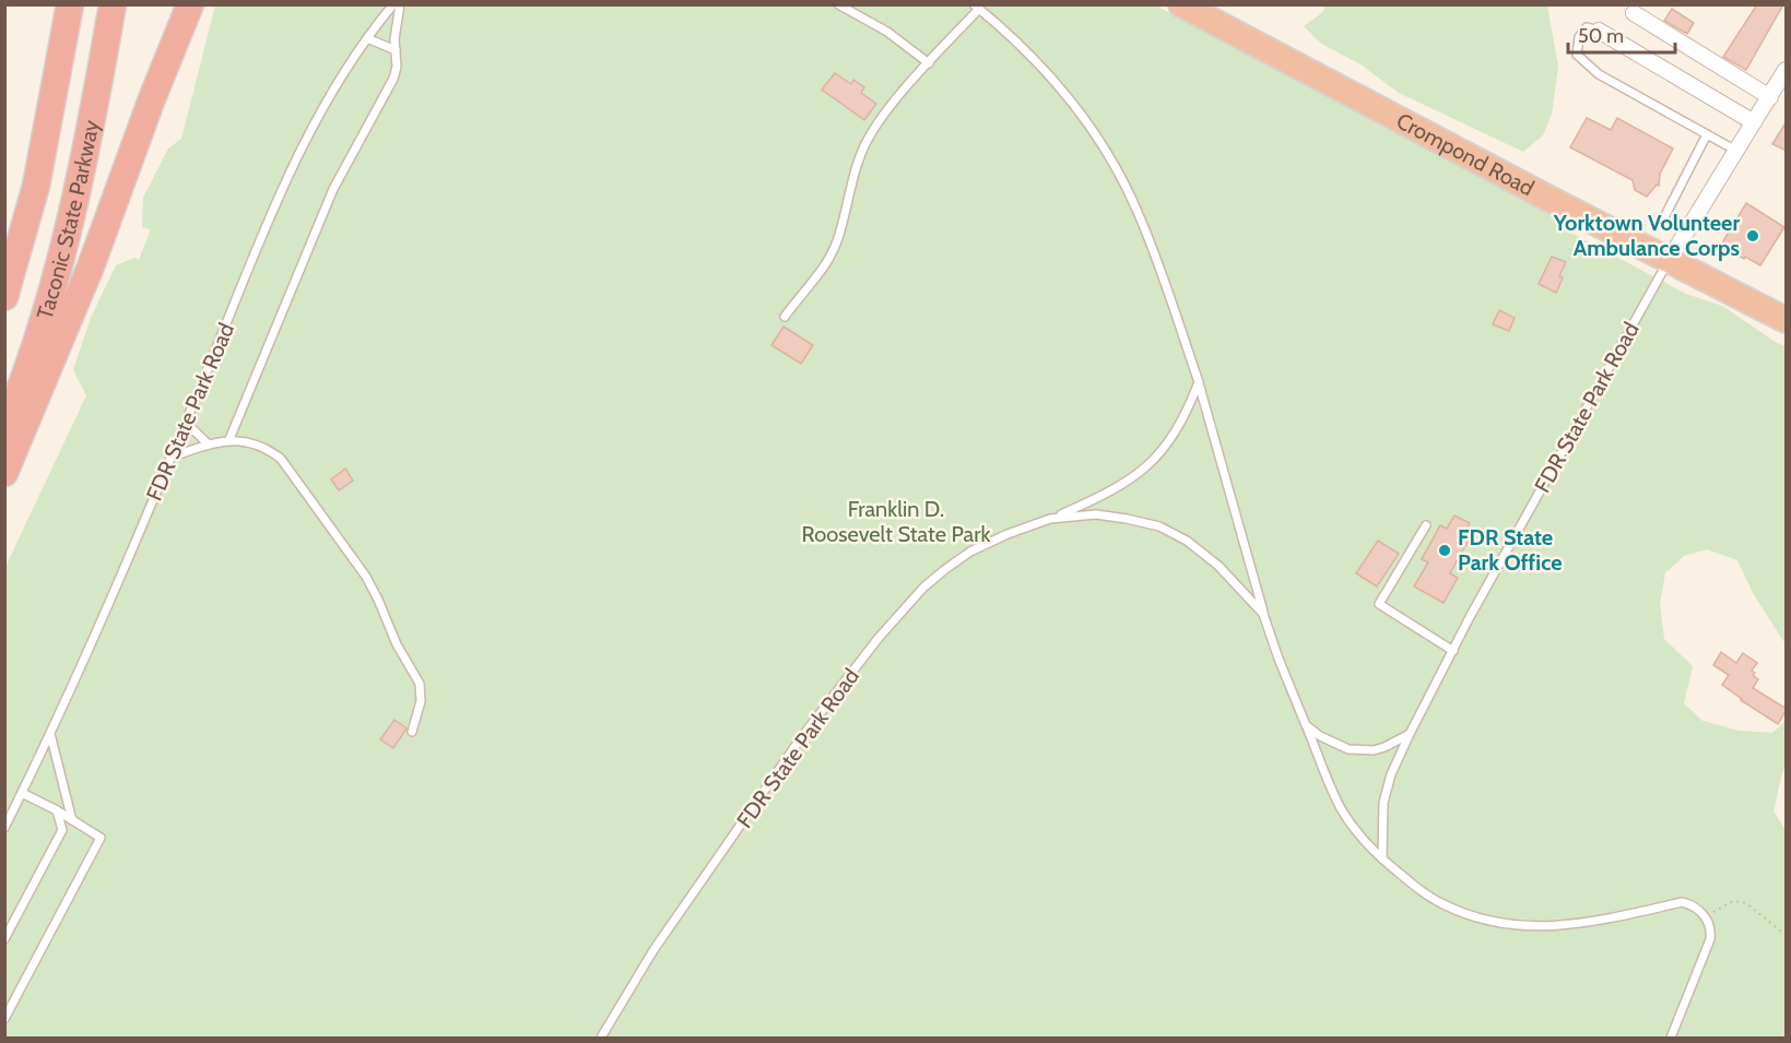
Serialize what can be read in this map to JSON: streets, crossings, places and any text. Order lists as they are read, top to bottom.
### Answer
{
  "streets": {
    "highway": ["Crompond Road", "Taconic State Parkway"],
    "lane": ["FDR State Park Road"]
  },
  "crossings": [
    ["Crompond Road", "FDR State Park Road"]
  ],
  "parks": ["Franklin D. Roosevelt State Park"],
  "places": ["Yorktown Volunteer Ambulance Corps", "FDR State Park Office"],
  "scale_bar": "50 m"
}
